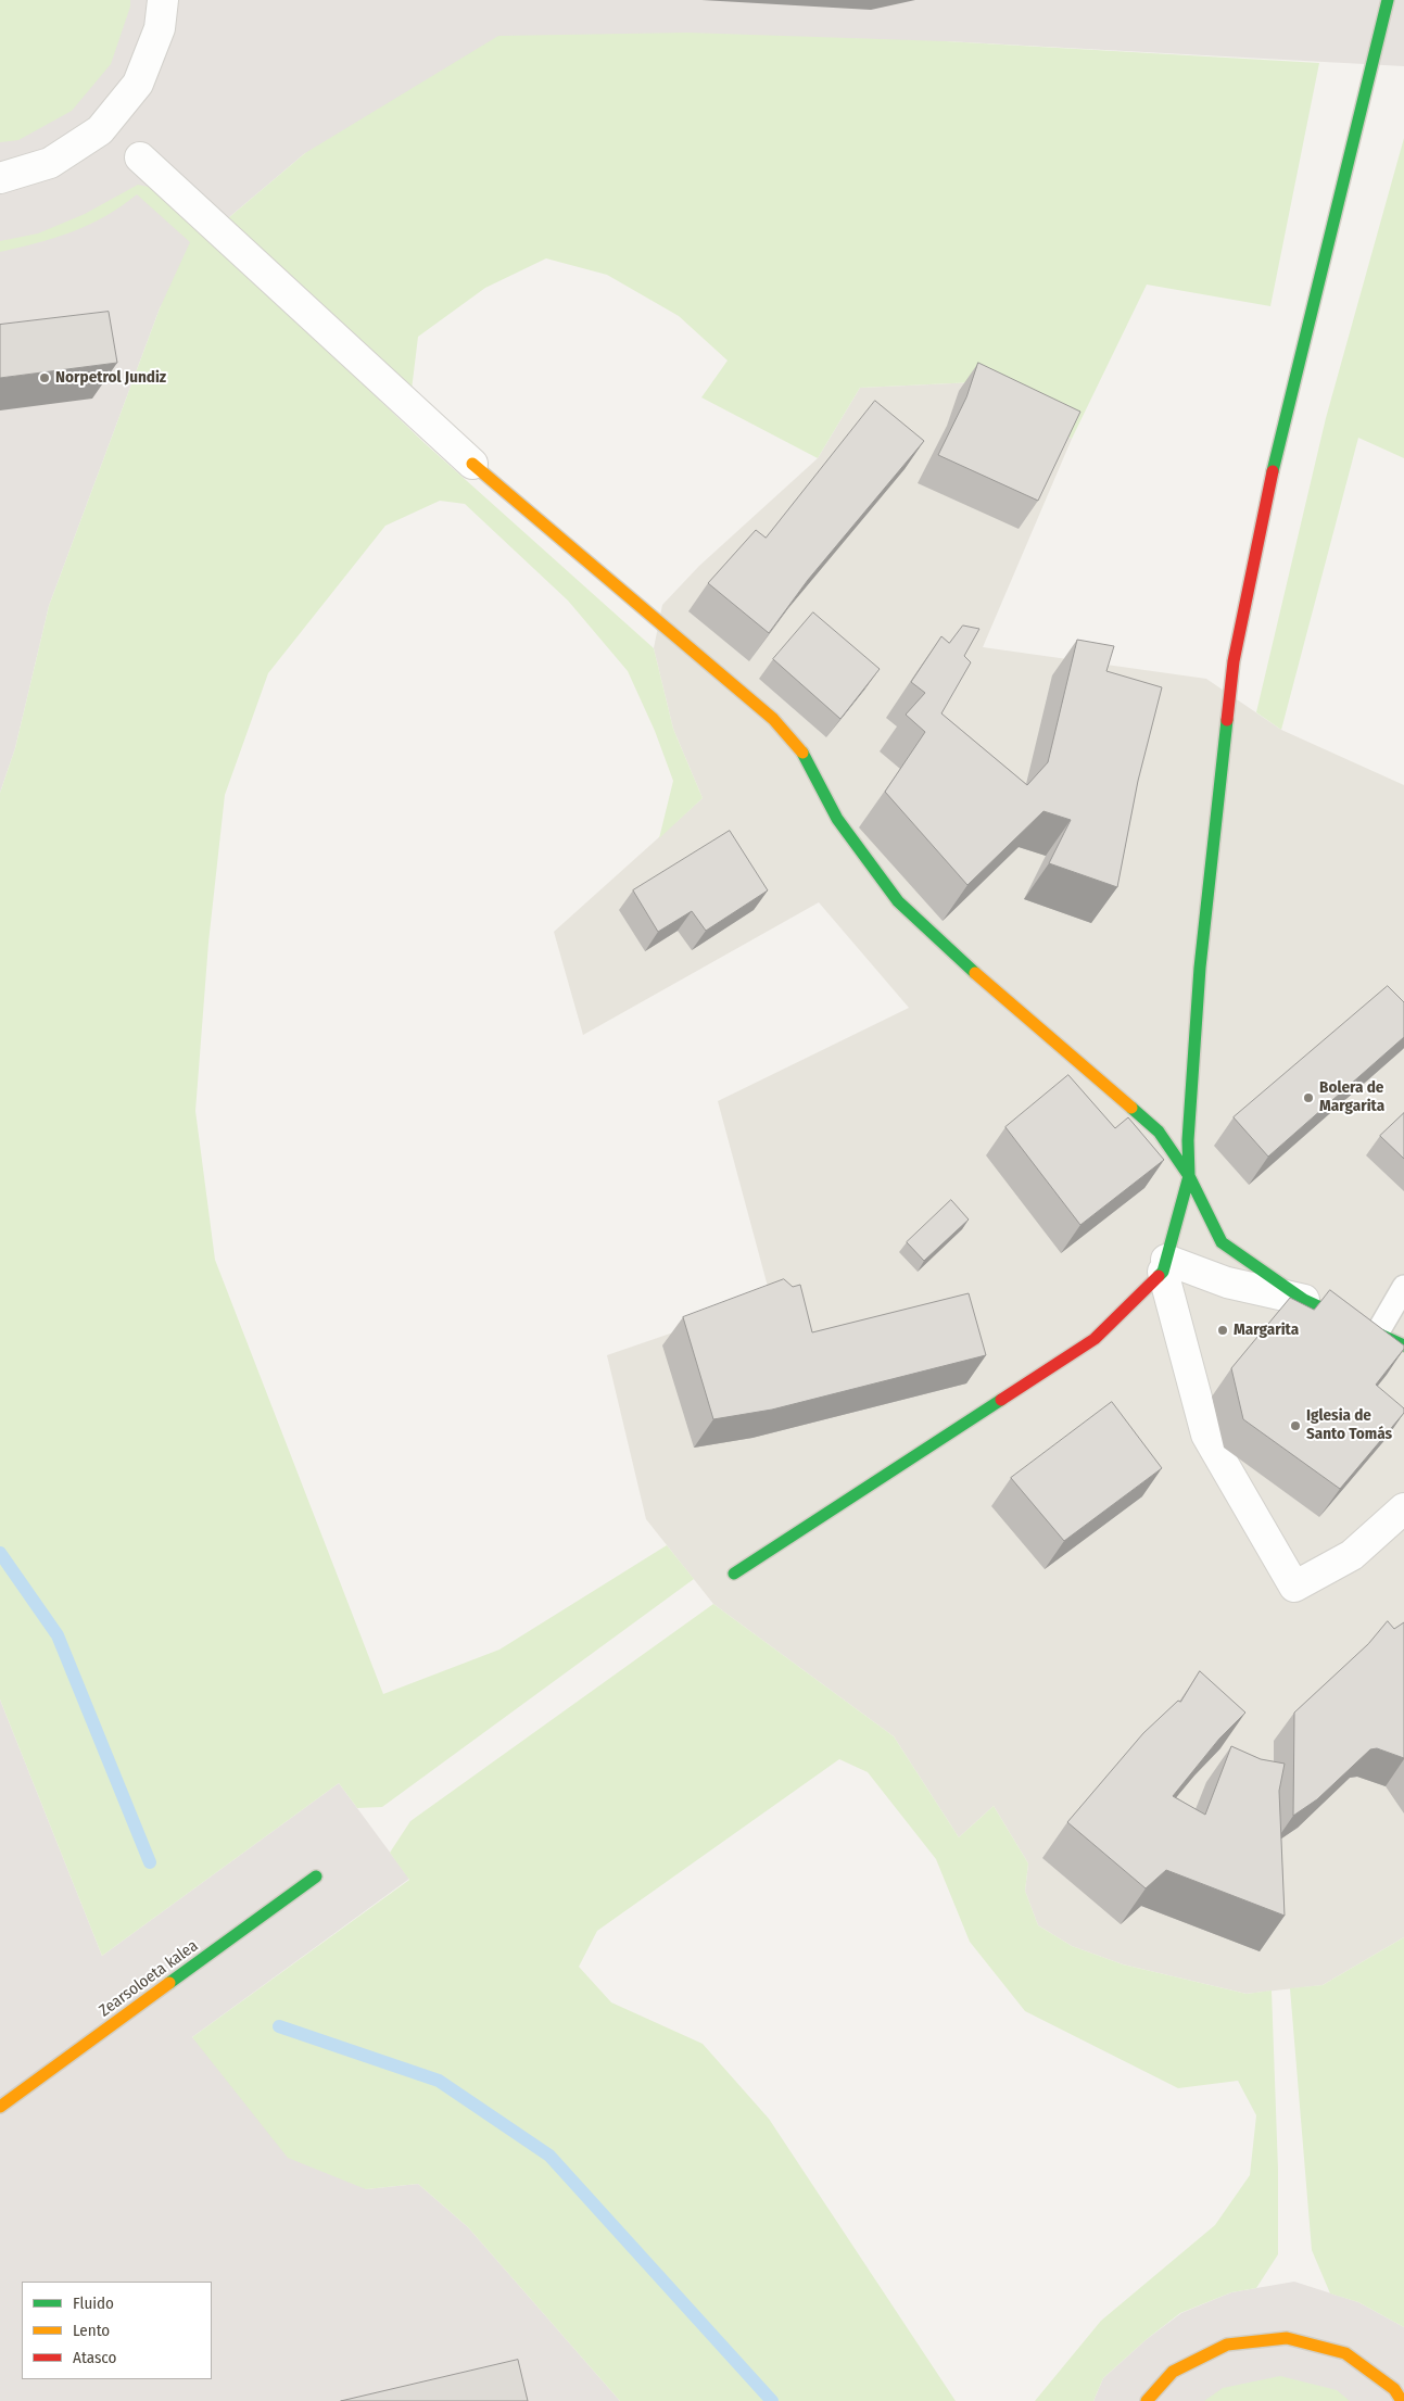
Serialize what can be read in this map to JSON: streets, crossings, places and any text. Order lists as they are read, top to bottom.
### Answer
{
  "streets": {
    "street": ["Zearsoloeta kalea"]
  },
  "places": [
    "Norpetrol Jundiz",
    "Bolera de Margarita",
    "Margarita",
    "Iglesia de Santo Tomás"
  ],
  "legend": ["Fluido", "Lento", "Atasco"]
}
